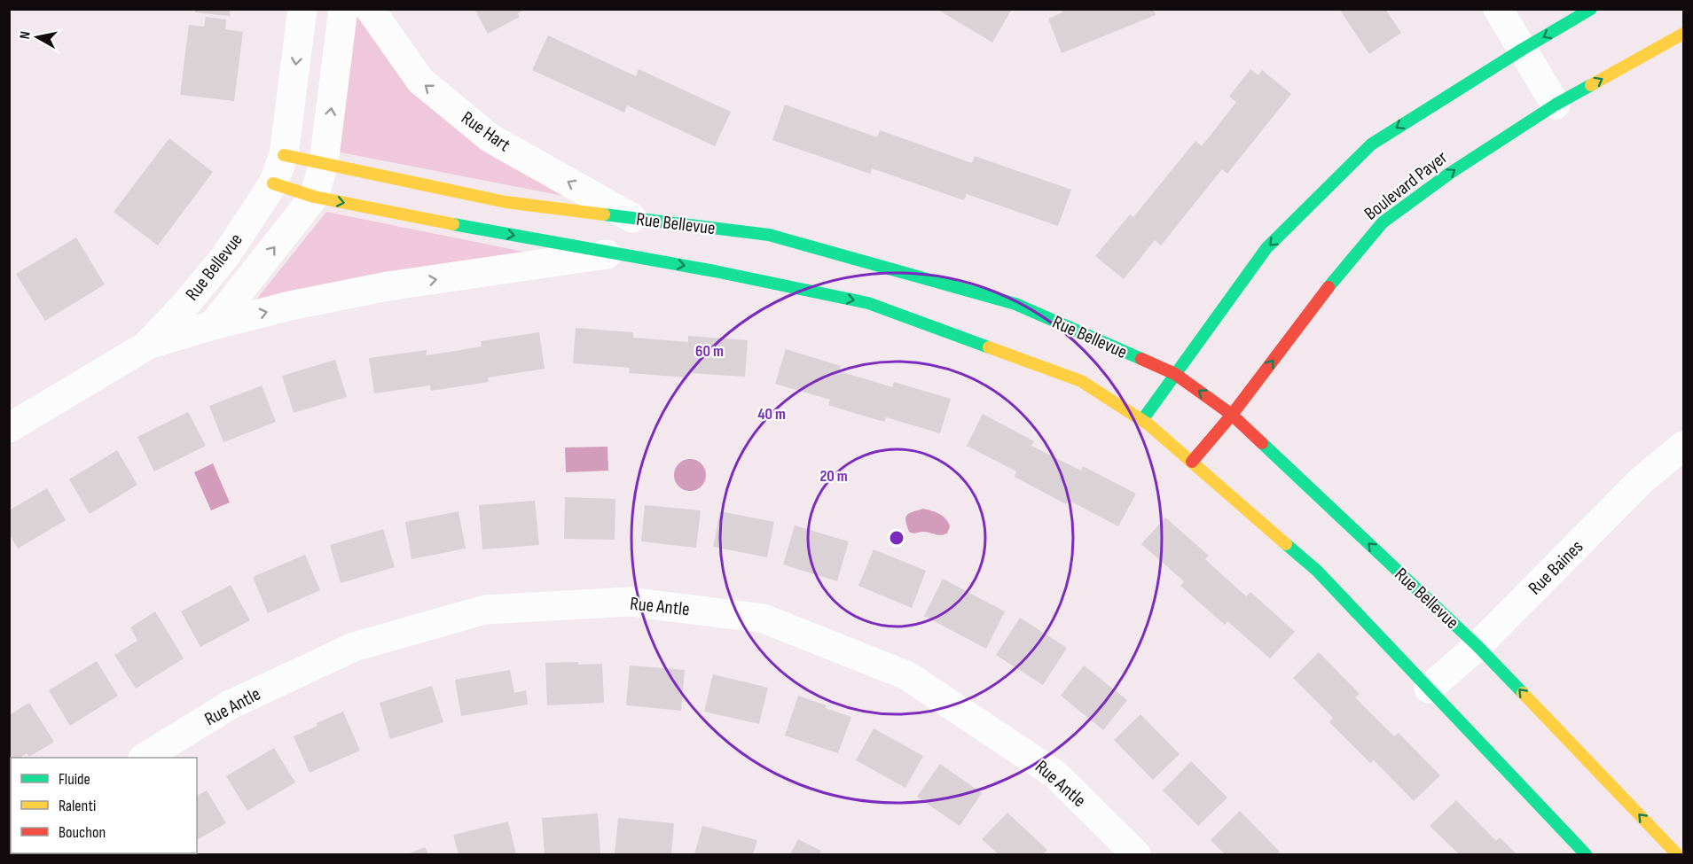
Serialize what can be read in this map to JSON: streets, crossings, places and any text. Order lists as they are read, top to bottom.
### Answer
{
  "streets": {
    "street": [
      "Rue Hart",
      "Boulevard Payer",
      "Rue Bellevue",
      "Rue Baines",
      "Rue Antle"
    ]
  },
  "crossings": [
    ["Rue Hart", "Rue Bellevue"],
    ["Boulevard Payer", "Rue Bellevue"],
    ["Rue Bellevue", "Rue Baines"]
  ],
  "one_way": ["Rue Hart"],
  "legend": ["Fluide", "Ralenti", "Bouchon"],
  "north": "left",
  "rings": ["60 m", "40 m", "20 m"]
}
